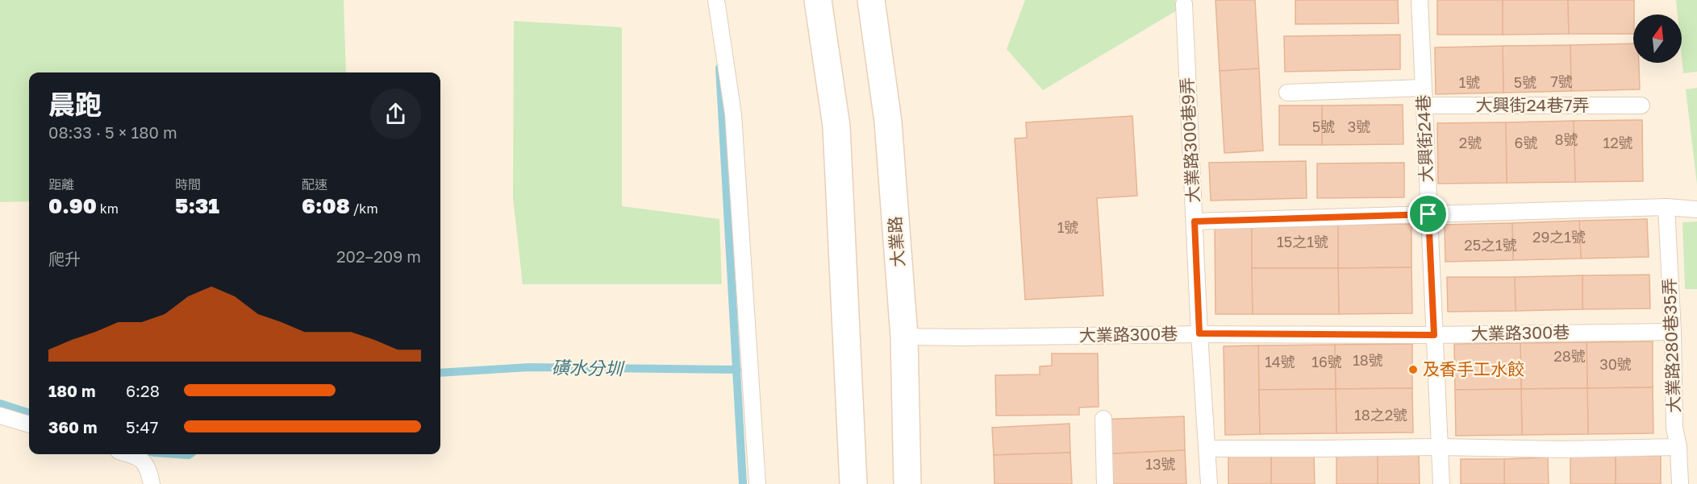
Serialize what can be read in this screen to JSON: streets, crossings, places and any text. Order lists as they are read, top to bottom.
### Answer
{
  "streets": {
    "main road": ["大業路"],
    "lane": [
      "大興街24巷7弄",
      "大興街24巷",
      "大業路300巷9弄",
      "大業路300巷",
      "大業路280巷35弄"
    ]
  },
  "crossings": [
    ["大興街24巷7弄", "大興街24巷"],
    ["大興街24巷", "大業路300巷"],
    ["大業路300巷9弄", "大業路300巷"],
    ["大業路", "大業路300巷"],
    ["大業路300巷", "大業路280巷35弄"]
  ],
  "water": ["磺水分圳"],
  "places": ["及香手工水餃"],
  "house_numbers": [
    "7號",
    "1號",
    "5號",
    "5號",
    "3號",
    "8號",
    "2號",
    "6號",
    "12號",
    "1號",
    "29之1號",
    "15之1號",
    "25之1號",
    "28號",
    "18號",
    "14號",
    "16號",
    "30號",
    "18之2號",
    "13號"
  ],
  "north": "top",
  "page": {
    "heading": ["晨跑", "08:33 · 5 × 180 m"],
    "stats": [
      ["距離", "0.90 km"],
      ["時間", "5:31"],
      ["配速", "6:08 /km"]
    ],
    "chart": ["爬升", "202–209 m"],
    "list": [
      {
        "name": "180 m",
        "note": "6:28"
      },
      {
        "name": "360 m",
        "note": "5:47"
      }
    ]
  }
}
